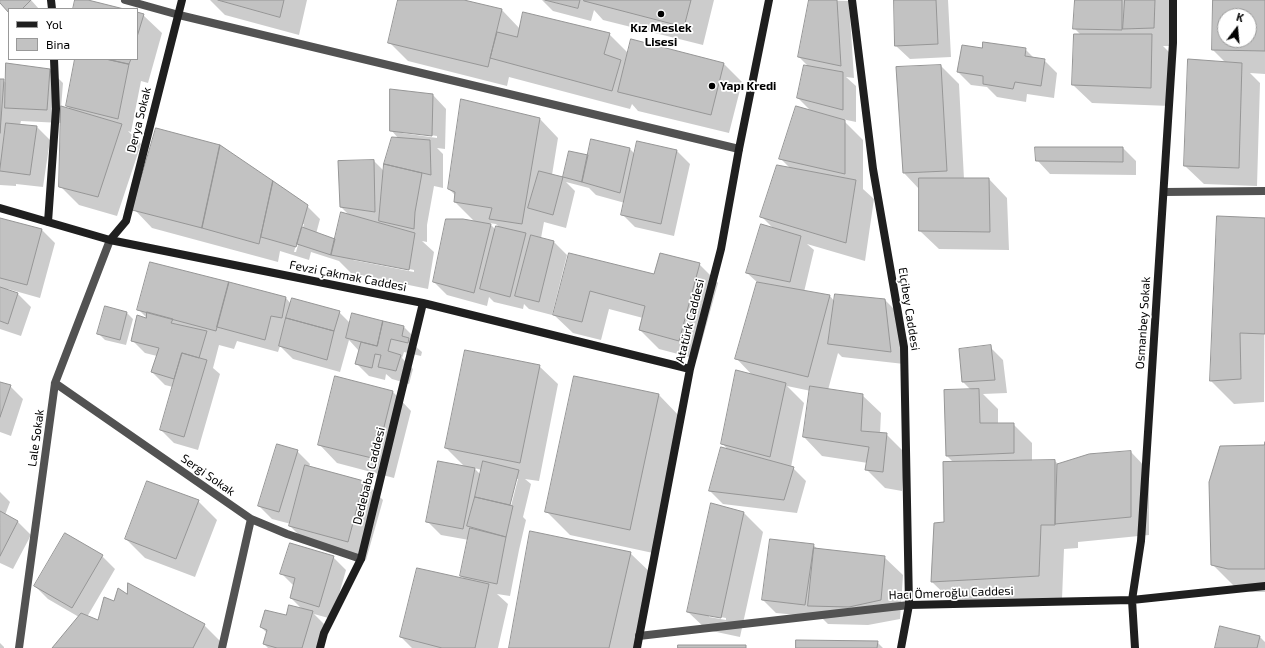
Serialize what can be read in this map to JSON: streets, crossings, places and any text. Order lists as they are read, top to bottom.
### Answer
{
  "streets": {
    "street": [
      "Derya Sokak",
      "Fevzi Çakmak Caddesi",
      "Elçibey Caddesi",
      "Atatürk Caddesi",
      "Osmanbey Sokak",
      "Lale Sokak",
      "Sergi Sokak",
      "Dedebaba Caddesi",
      "Hacı Ömeroğlu Caddesi"
    ]
  },
  "crossings": [
    ["Derya Sokak", "Fevzi Çakmak Caddesi"],
    ["Derya Sokak", "Lale Sokak"],
    ["Fevzi Çakmak Caddesi", "Atatürk Caddesi"],
    ["Fevzi Çakmak Caddesi", "Lale Sokak"],
    ["Fevzi Çakmak Caddesi", "Dedebaba Caddesi"],
    ["Elçibey Caddesi", "Hacı Ömeroğlu Caddesi"],
    ["Atatürk Caddesi", "Hacı Ömeroğlu Caddesi"],
    ["Osmanbey Sokak", "Hacı Ömeroğlu Caddesi"],
    ["Lale Sokak", "Sergi Sokak"],
    ["Sergi Sokak", "Dedebaba Caddesi"]
  ],
  "places": ["Kız Meslek Lisesi", "Yapı Kredi"],
  "legend": ["Yol", "Bina"],
  "north": "top"
}
